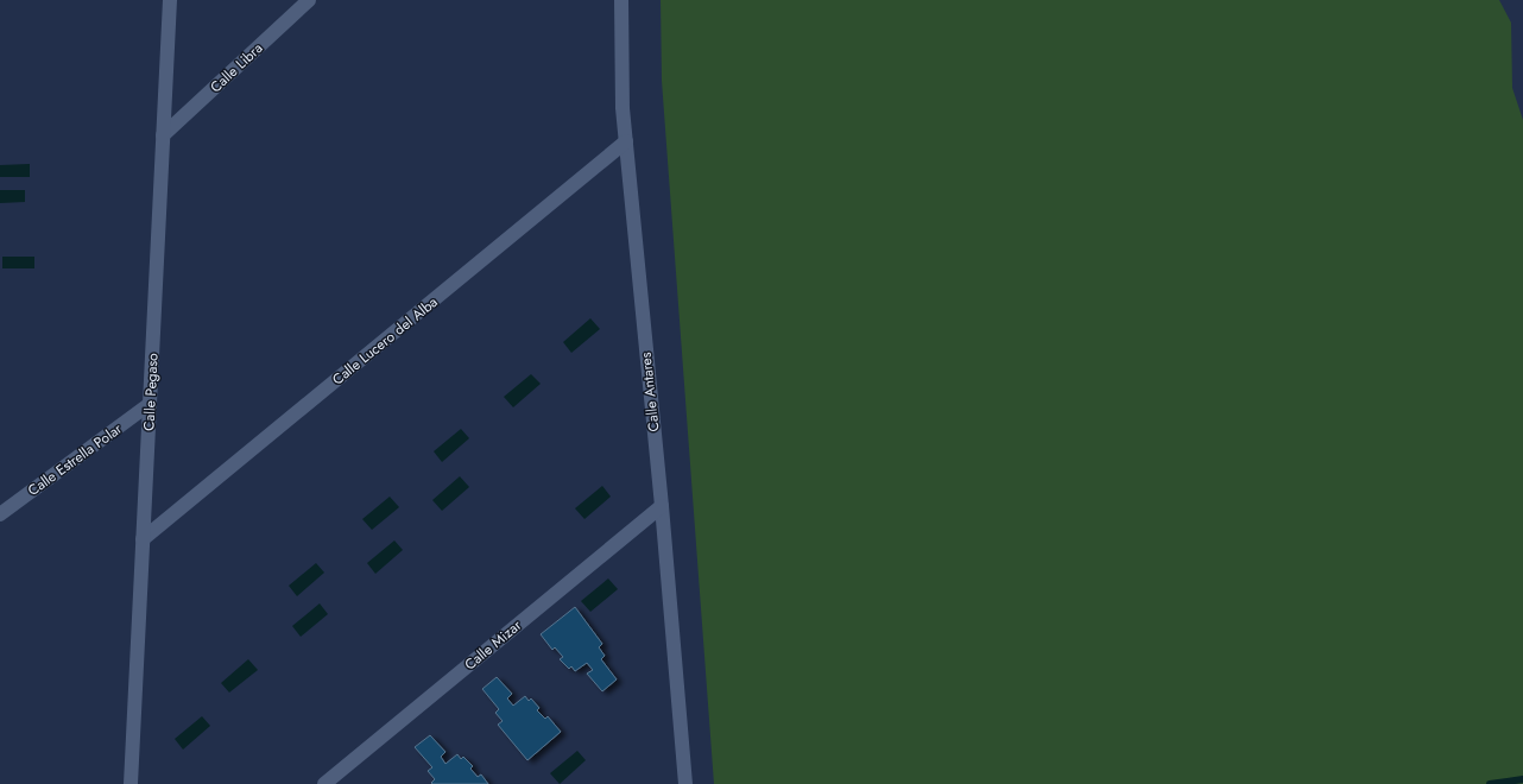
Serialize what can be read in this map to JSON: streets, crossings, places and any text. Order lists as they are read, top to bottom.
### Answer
{
  "streets": {
    "street": [
      "Calle Libra",
      "Calle Lucero del Alba",
      "Calle Pegaso",
      "Calle Antares",
      "Calle Estrella Polar",
      "Calle Mizar"
    ]
  },
  "crossings": [
    ["Calle Libra", "Calle Pegaso"],
    ["Calle Lucero del Alba", "Calle Pegaso"],
    ["Calle Lucero del Alba", "Calle Antares"],
    ["Calle Pegaso", "Calle Estrella Polar"],
    ["Calle Antares", "Calle Mizar"]
  ]
}
